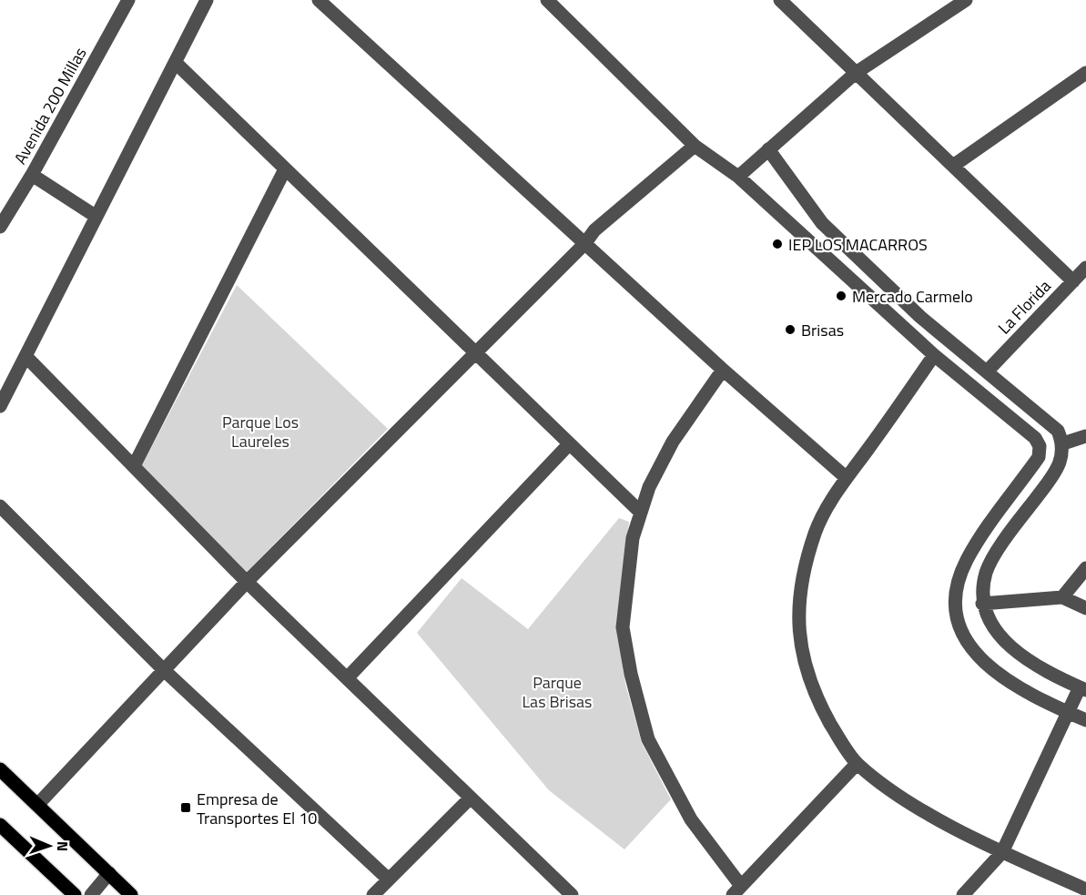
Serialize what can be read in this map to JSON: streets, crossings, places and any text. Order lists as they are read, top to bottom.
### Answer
{
  "streets": {
    "street": ["Avenida 200 Millas", "La Florida"]
  },
  "parks": ["Parque Los Laureles", "Parque Las Brisas"],
  "places": {
    "other": ["IEP LOS MACARROS", "Mercado Carmelo", "Brisas"],
    "transit": ["Empresa de Transportes El 10"]
  },
  "north": "right"
}
